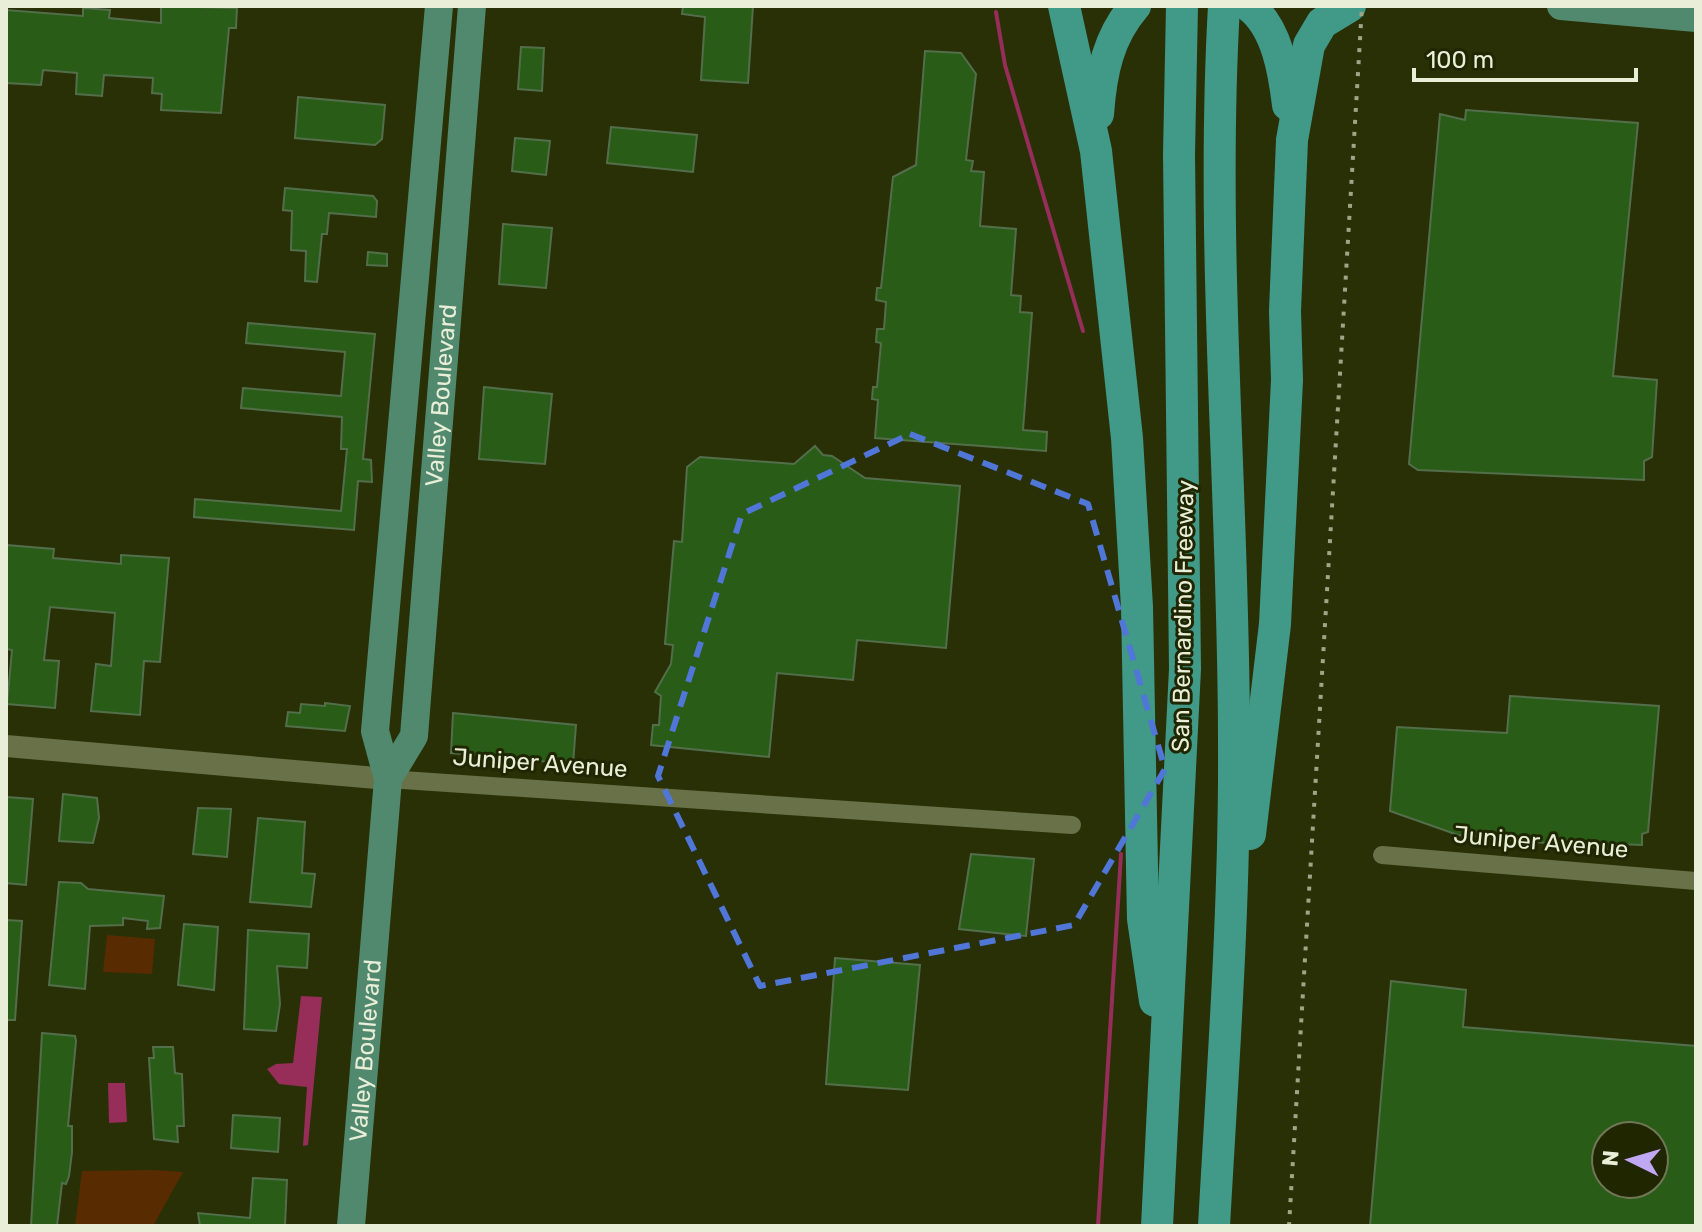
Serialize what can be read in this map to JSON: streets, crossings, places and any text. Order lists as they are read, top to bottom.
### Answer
{
  "streets": {
    "highway": ["San Bernardino Freeway"],
    "main road": ["Valley Boulevard"],
    "street": ["Juniper Avenue"]
  },
  "crossings": [
    ["Valley Boulevard", "Juniper Avenue"]
  ],
  "scale_bar": "100 m",
  "north": "left"
}
